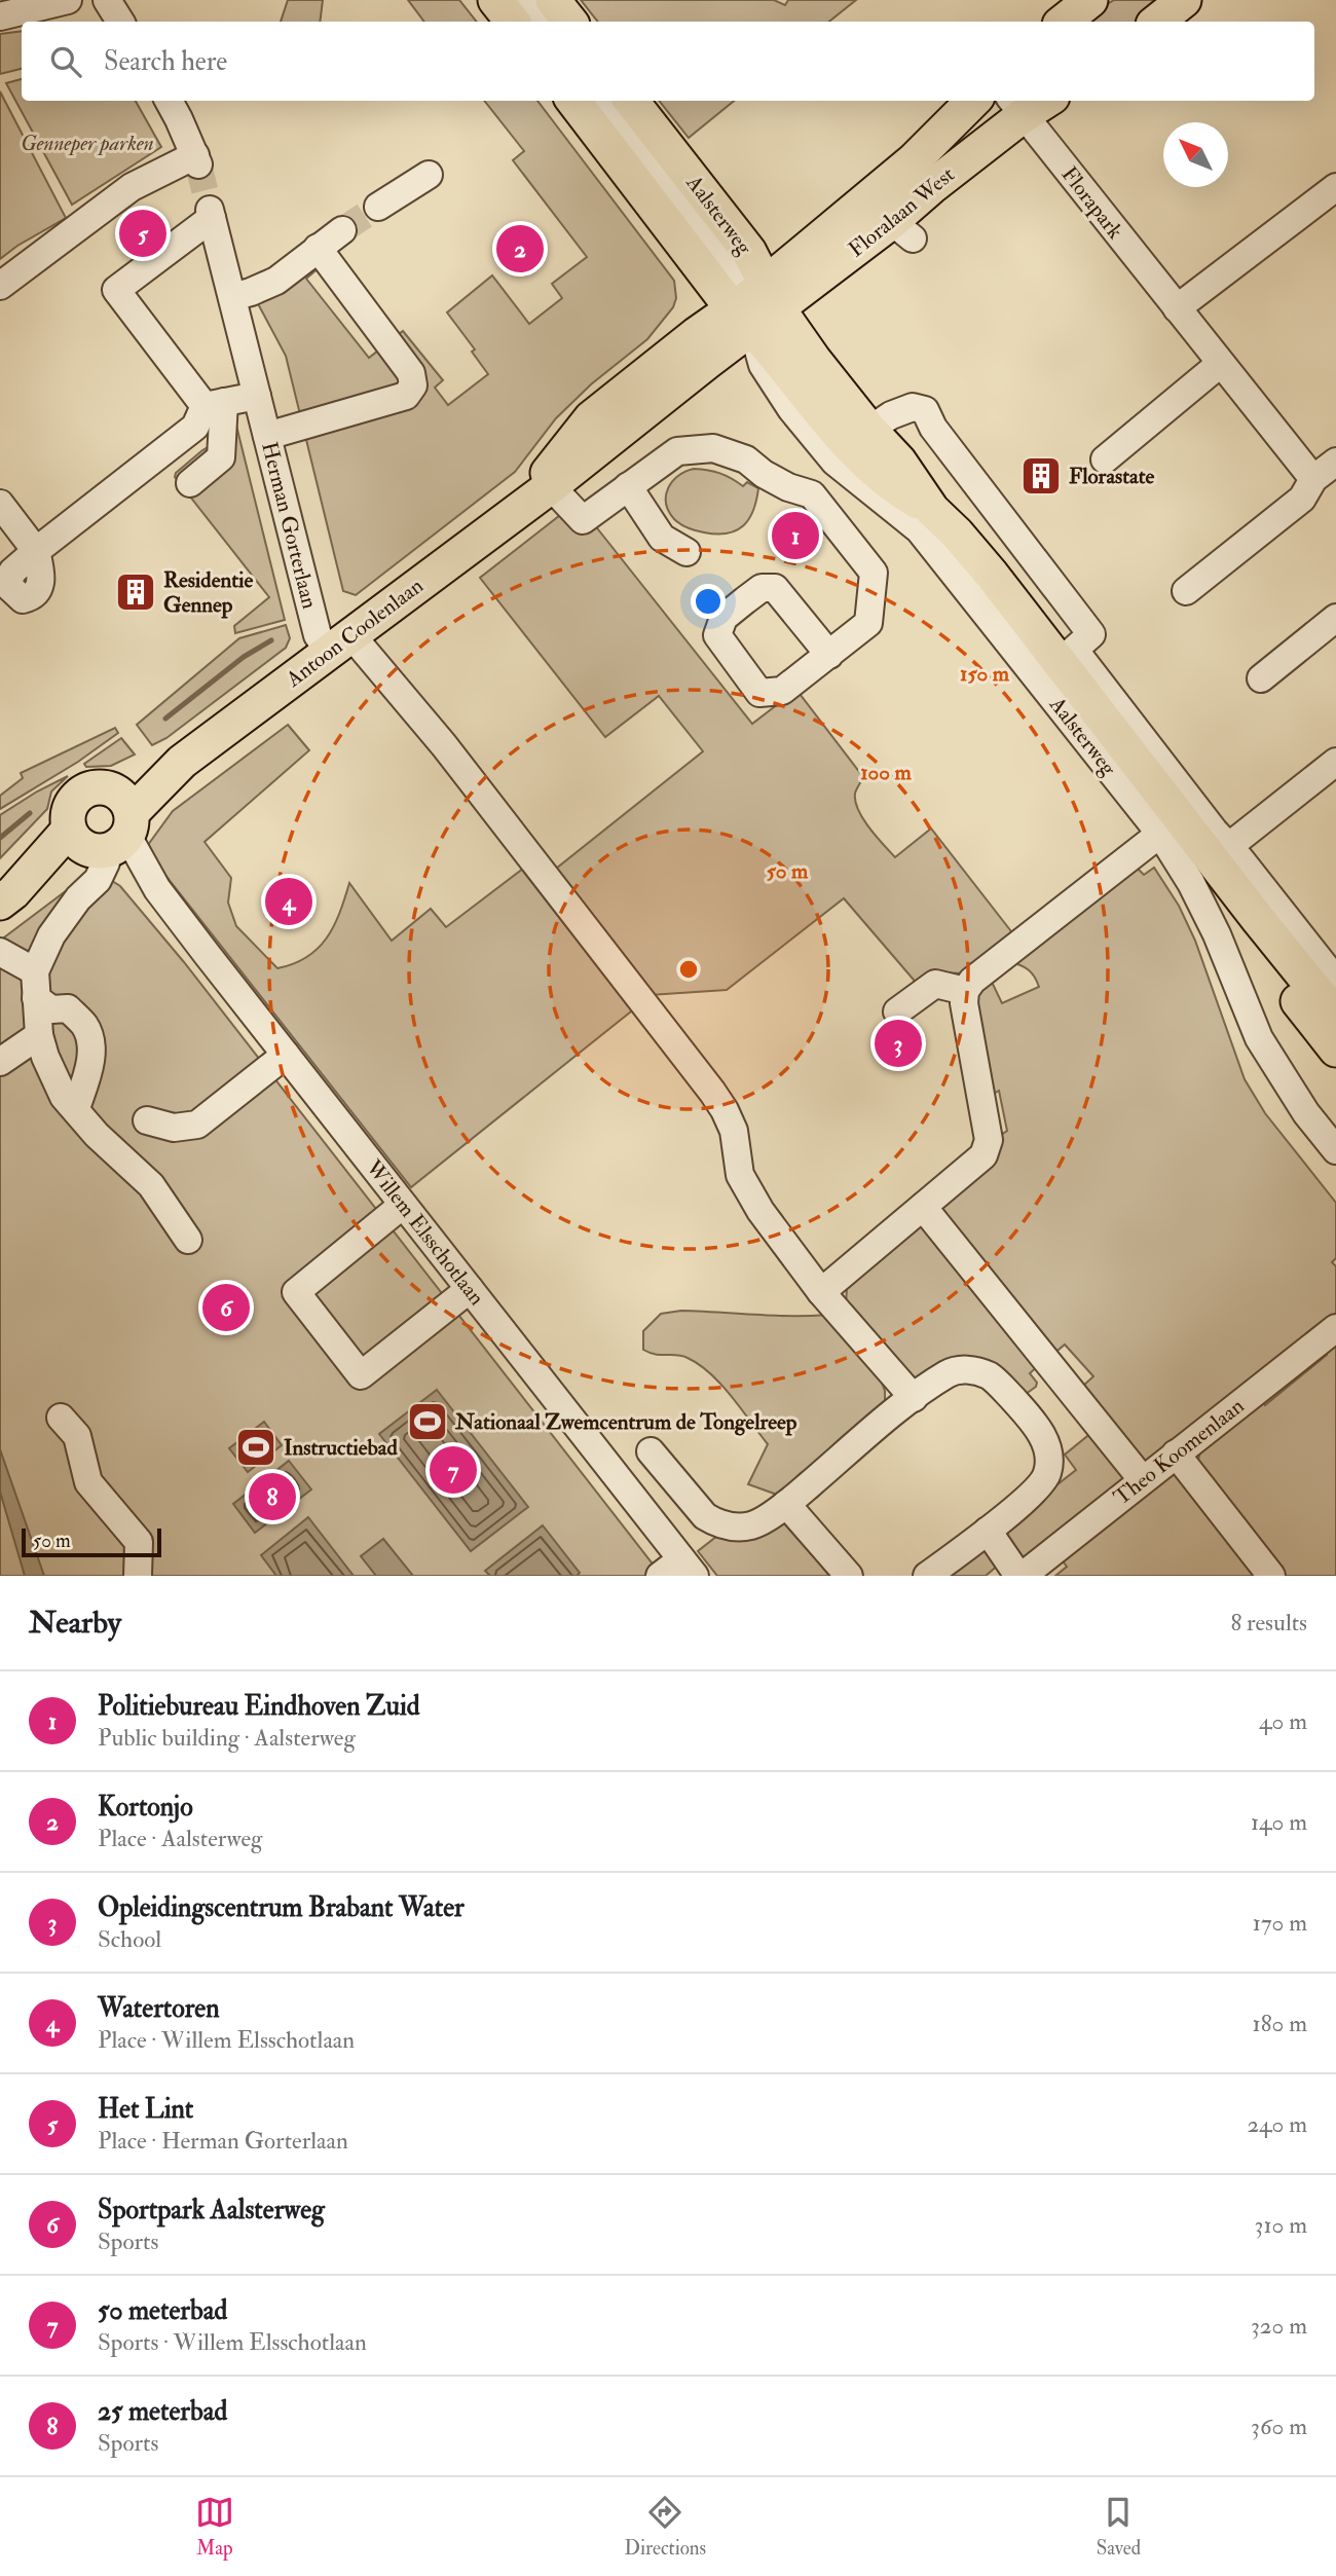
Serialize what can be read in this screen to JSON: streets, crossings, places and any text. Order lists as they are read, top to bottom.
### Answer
{
  "streets": {
    "main road": ["Floralaan West", "Aalsterweg", "Antoon Coolenlaan"],
    "street": [
      "Florapark",
      "Herman Gorterlaan",
      "Willem Elsschotlaan",
      "Theo Koomenlaan"
    ]
  },
  "crossings": [
    ["Florapark", "Floralaan West"],
    ["Floralaan West", "Aalsterweg"],
    ["Floralaan West", "Antoon Coolenlaan"],
    ["Aalsterweg", "Antoon Coolenlaan"],
    ["Herman Gorterlaan", "Antoon Coolenlaan"],
    ["Antoon Coolenlaan", "Willem Elsschotlaan"]
  ],
  "parks": ["Genneper parken"],
  "places": {
    "building": ["Florastate", "Residentie Gennep"],
    "sports": ["Nationaal Zwemcentrum de Tongelreep", "Instructiebad"]
  },
  "scale_bar": "50 m",
  "north": "top left",
  "page": {
    "search": "Search here",
    "pins": [
      "5",
      "2",
      "1",
      "4",
      "3",
      "6",
      "7",
      "8"
    ],
    "scale": "50 m",
    "heading": ["Nearby", "8 results"],
    "list": [
      {
        "mark": "1",
        "name": "Politiebureau Eindhoven Zuid",
        "note": "Public building · Aalsterweg",
        "value": "40 m"
      },
      {
        "mark": "2",
        "name": "Kortonjo",
        "note": "Place · Aalsterweg",
        "value": "140 m"
      },
      {
        "mark": "3",
        "name": "Opleidingscentrum Brabant Water",
        "note": "School",
        "value": "170 m"
      },
      {
        "mark": "4",
        "name": "Watertoren",
        "note": "Place · Willem Elsschotlaan",
        "value": "180 m"
      },
      {
        "mark": "5",
        "name": "Het Lint",
        "note": "Place · Herman Gorterlaan",
        "value": "240 m"
      },
      {
        "mark": "6",
        "name": "Sportpark Aalsterweg",
        "note": "Sports",
        "value": "310 m"
      },
      {
        "mark": "7",
        "name": "50 meterbad",
        "note": "Sports · Willem Elsschotlaan",
        "value": "320 m"
      },
      {
        "mark": "8",
        "name": "25 meterbad",
        "note": "Sports",
        "value": "360 m"
      }
    ],
    "nav": ["Map", "Directions", "Saved"]
  },
  "rings": ["150 m", "100 m", "50 m"]
}
